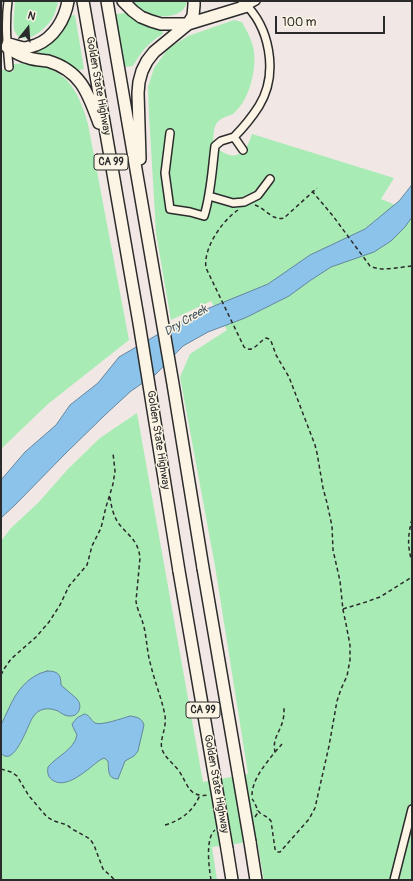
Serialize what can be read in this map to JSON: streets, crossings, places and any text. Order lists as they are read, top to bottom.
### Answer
{
  "streets": {
    "highway": ["Golden State Highway", "CA 99"]
  },
  "water": ["Dry Creek"],
  "scale_bar": "100 m",
  "north": "top"
}
